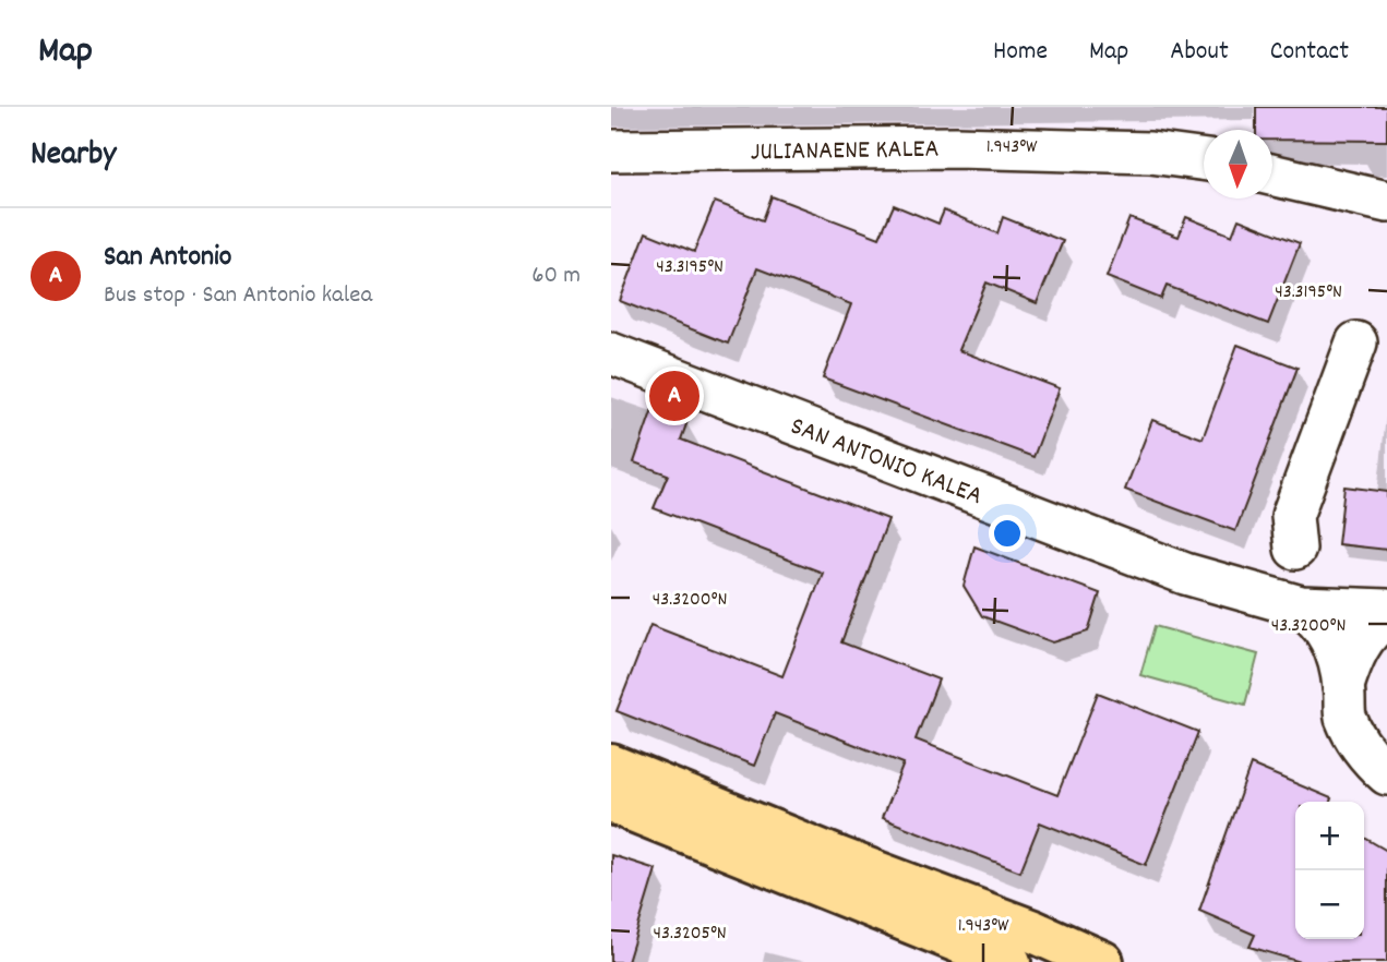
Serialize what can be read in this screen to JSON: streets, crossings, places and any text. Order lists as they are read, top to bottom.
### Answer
{
  "streets": {
    "street": ["JULIANAENE KALEA", "SAN ANTONIO KALEA"]
  },
  "north": "bottom",
  "page": {
    "header": "Map",
    "nav": [
      "Home",
      "Map",
      "About",
      "Contact"
    ],
    "heading": "Nearby",
    "list": [
      {
        "mark": "A",
        "name": "San Antonio",
        "note": "Bus stop · San Antonio kalea",
        "value": "60 m"
      }
    ],
    "pins": "A",
    "map_buttons": ["+", "−"]
  },
  "coordinates": [
    "1.943°W",
    "43.3195°N",
    "43.3200°N",
    "43.3205°N"
  ]
}
